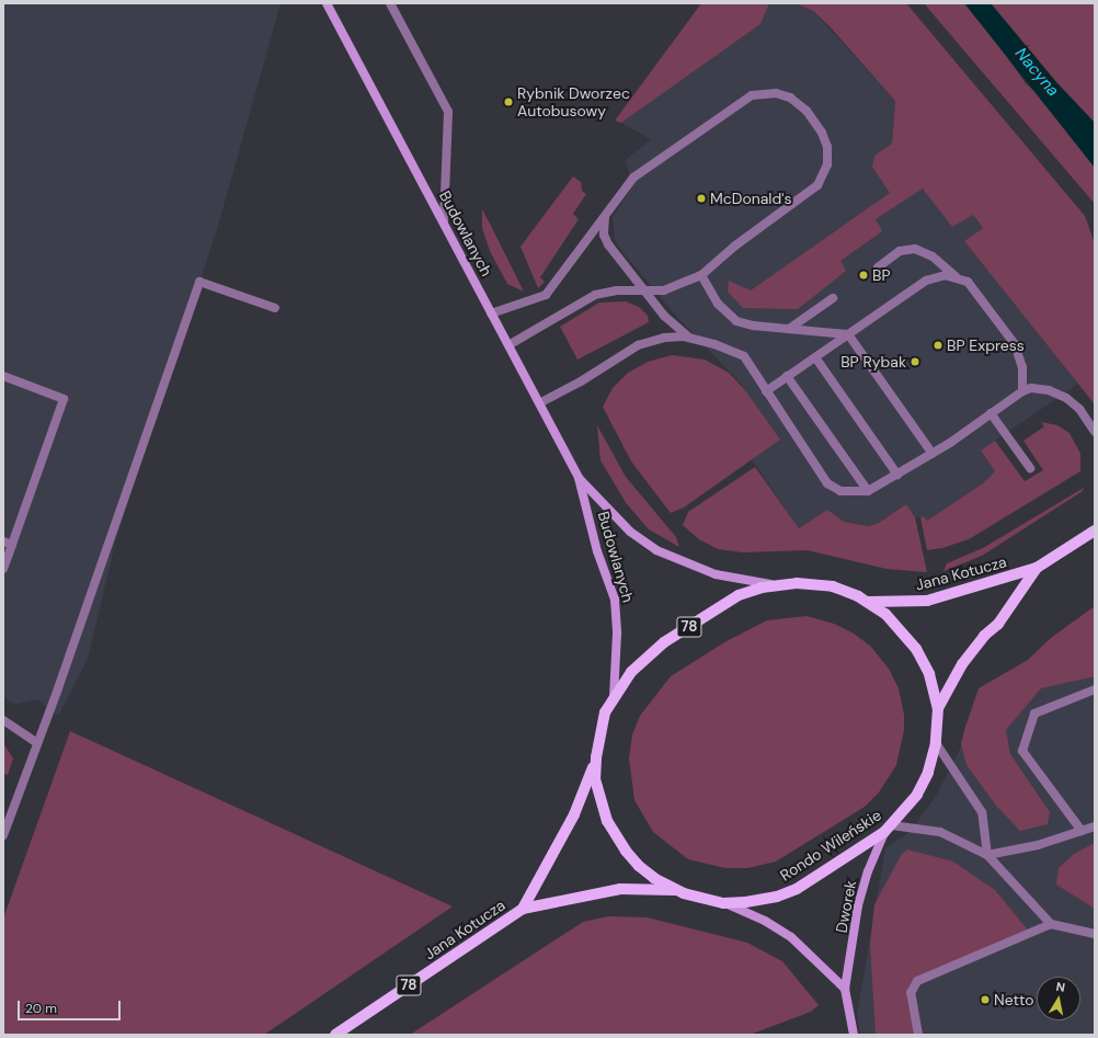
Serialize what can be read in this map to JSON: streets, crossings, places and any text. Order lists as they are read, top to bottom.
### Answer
{
  "streets": {
    "main road": ["Jana Kotucza", "78", "Rondo Wileńskie"],
    "street": ["Budowlanych", "Dworek"]
  },
  "crossings": [
    ["Budowlanych", "Rondo Wileńskie"],
    ["Jana Kotucza", "Rondo Wileńskie"],
    ["Rondo Wileńskie", "Dworek"]
  ],
  "water": ["Nacyna"],
  "places": [
    "Rybnik Dworzec Autobusowy",
    "McDonald's",
    "BP",
    "BP Express",
    "BP Rybak",
    "Netto"
  ],
  "scale_bar": "20 m",
  "north": "top"
}
